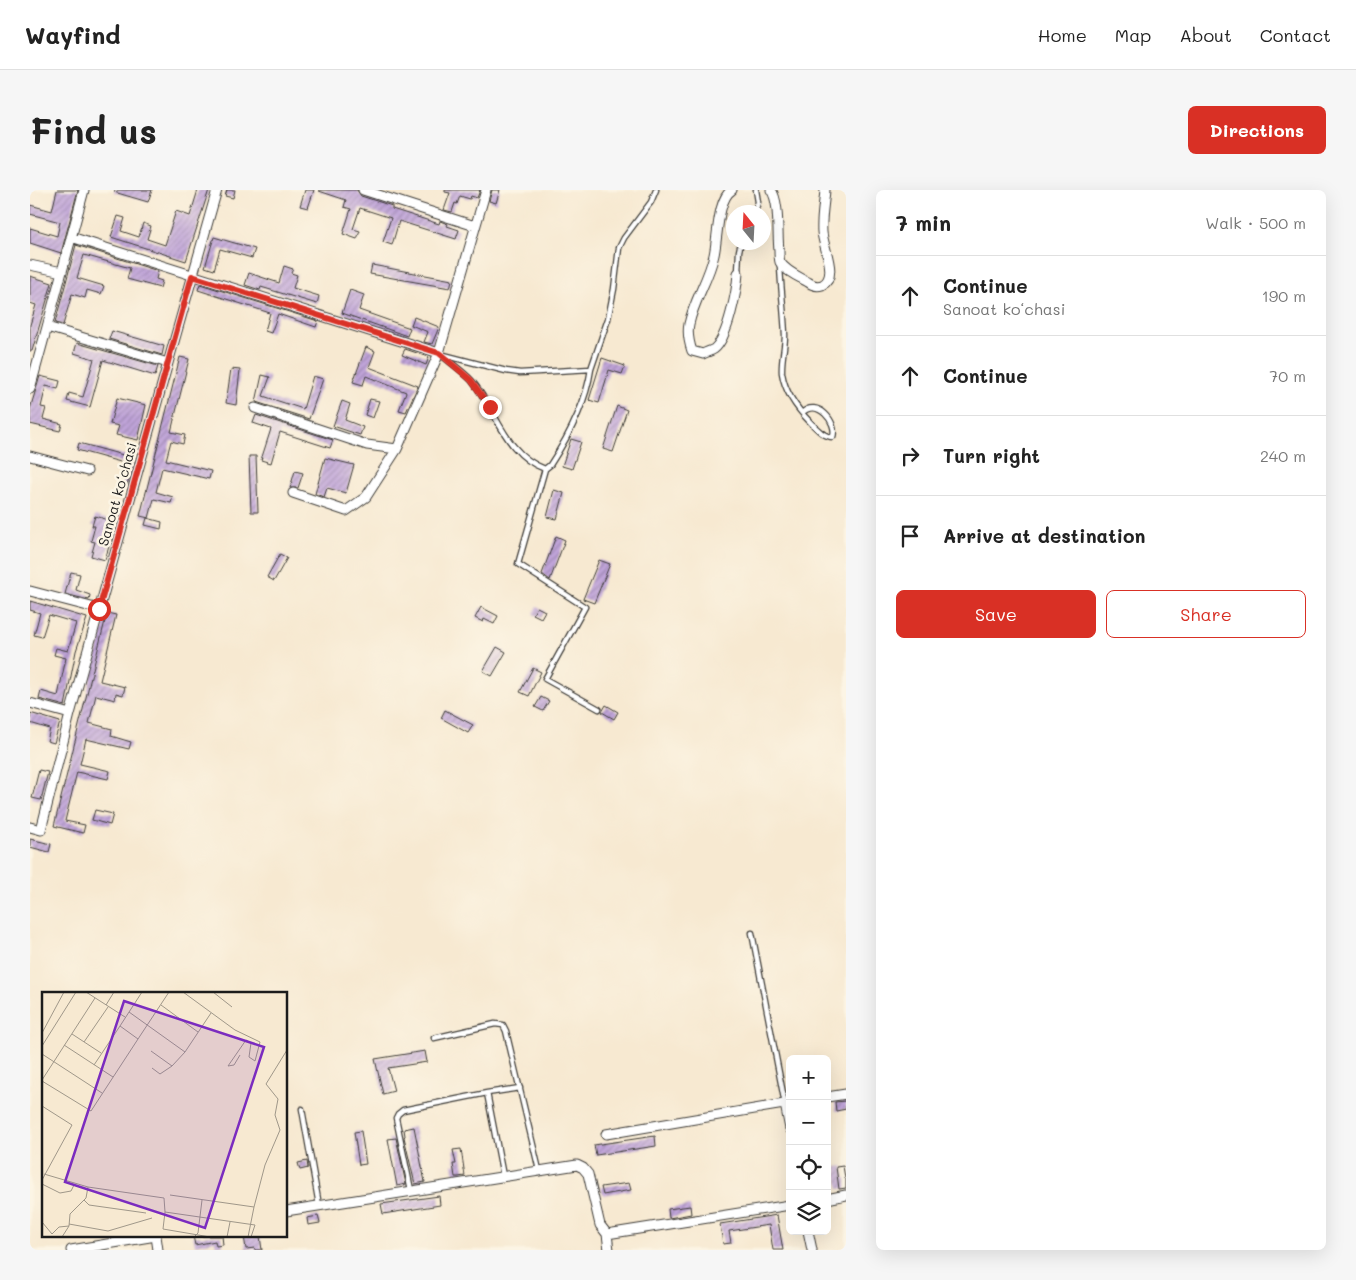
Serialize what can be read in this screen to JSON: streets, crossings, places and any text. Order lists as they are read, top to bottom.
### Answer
{
  "streets": {
    "street": ["Sanoat koʻchasi"]
  },
  "north": "top",
  "page": {
    "header": "Wayfind",
    "nav": [
      "Home",
      "Map",
      "About",
      "Contact"
    ],
    "buttons": [
      "Directions",
      ["Save", "Share"]
    ],
    "title": "Find us",
    "heading": ["7 min", "Walk · 500 m"],
    "list": [
      ["Continue", "Sanoat koʻchasi", "190 m"],
      ["Continue", "70 m"],
      ["Turn right", "240 m"],
      "Arrive at destination"
    ],
    "map_buttons": ["+", "−"]
  }
}
